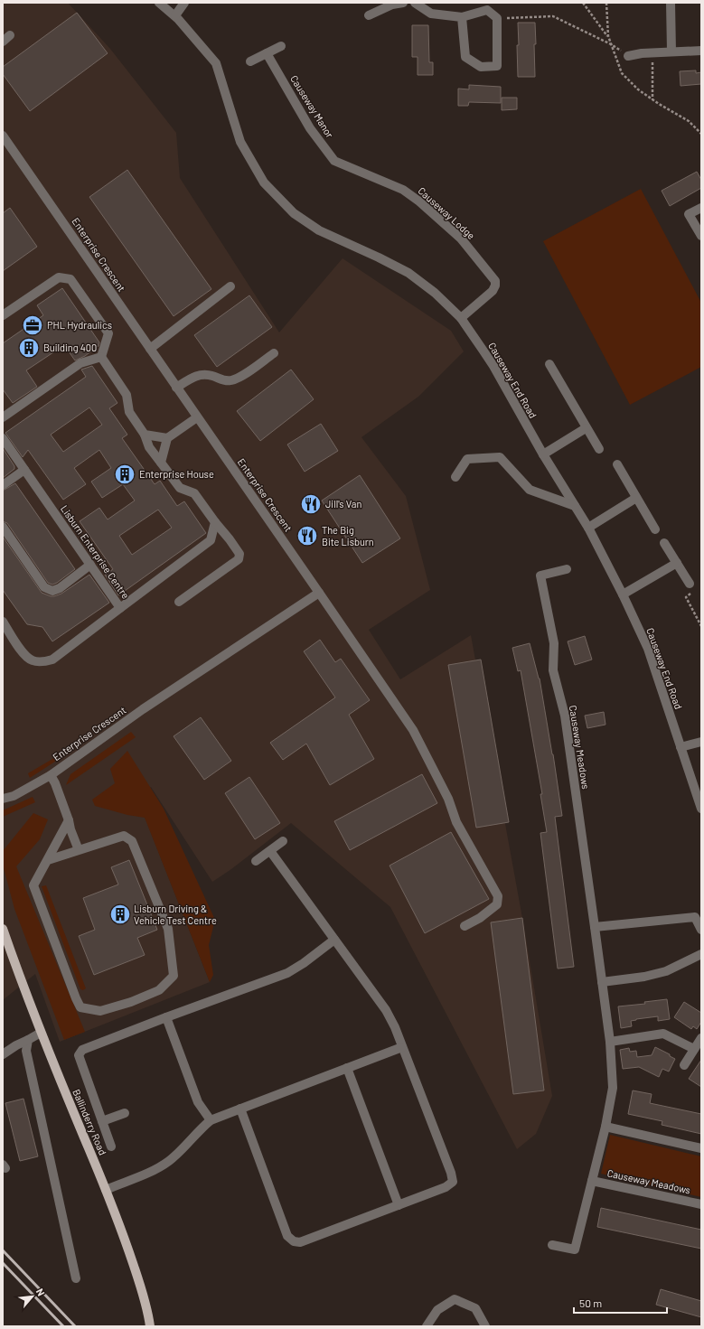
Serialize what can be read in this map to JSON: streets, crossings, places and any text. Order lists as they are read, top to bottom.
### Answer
{
  "streets": {
    "main road": ["Ballinderry Road"],
    "street": [
      "Causeway Manor",
      "Causeway Lodge",
      "Enterprise Crescent",
      "Causeway End Road",
      "Lisburn Enterprise Centre",
      "Causeway Meadows"
    ]
  },
  "crossings": [
    ["Causeway Manor", "Causeway Lodge"],
    ["Causeway Lodge", "Causeway End Road"]
  ],
  "places": {
    "office": ["PHL Hydraulics"],
    "building": ["Building 400", "Enterprise House", "Lisburn Driving & Vehicle Test Centre"],
    "restaurant": ["Jill's Van", "The Big Bite Lisburn"]
  },
  "scale_bar": "50 m",
  "north": "top right"
}
